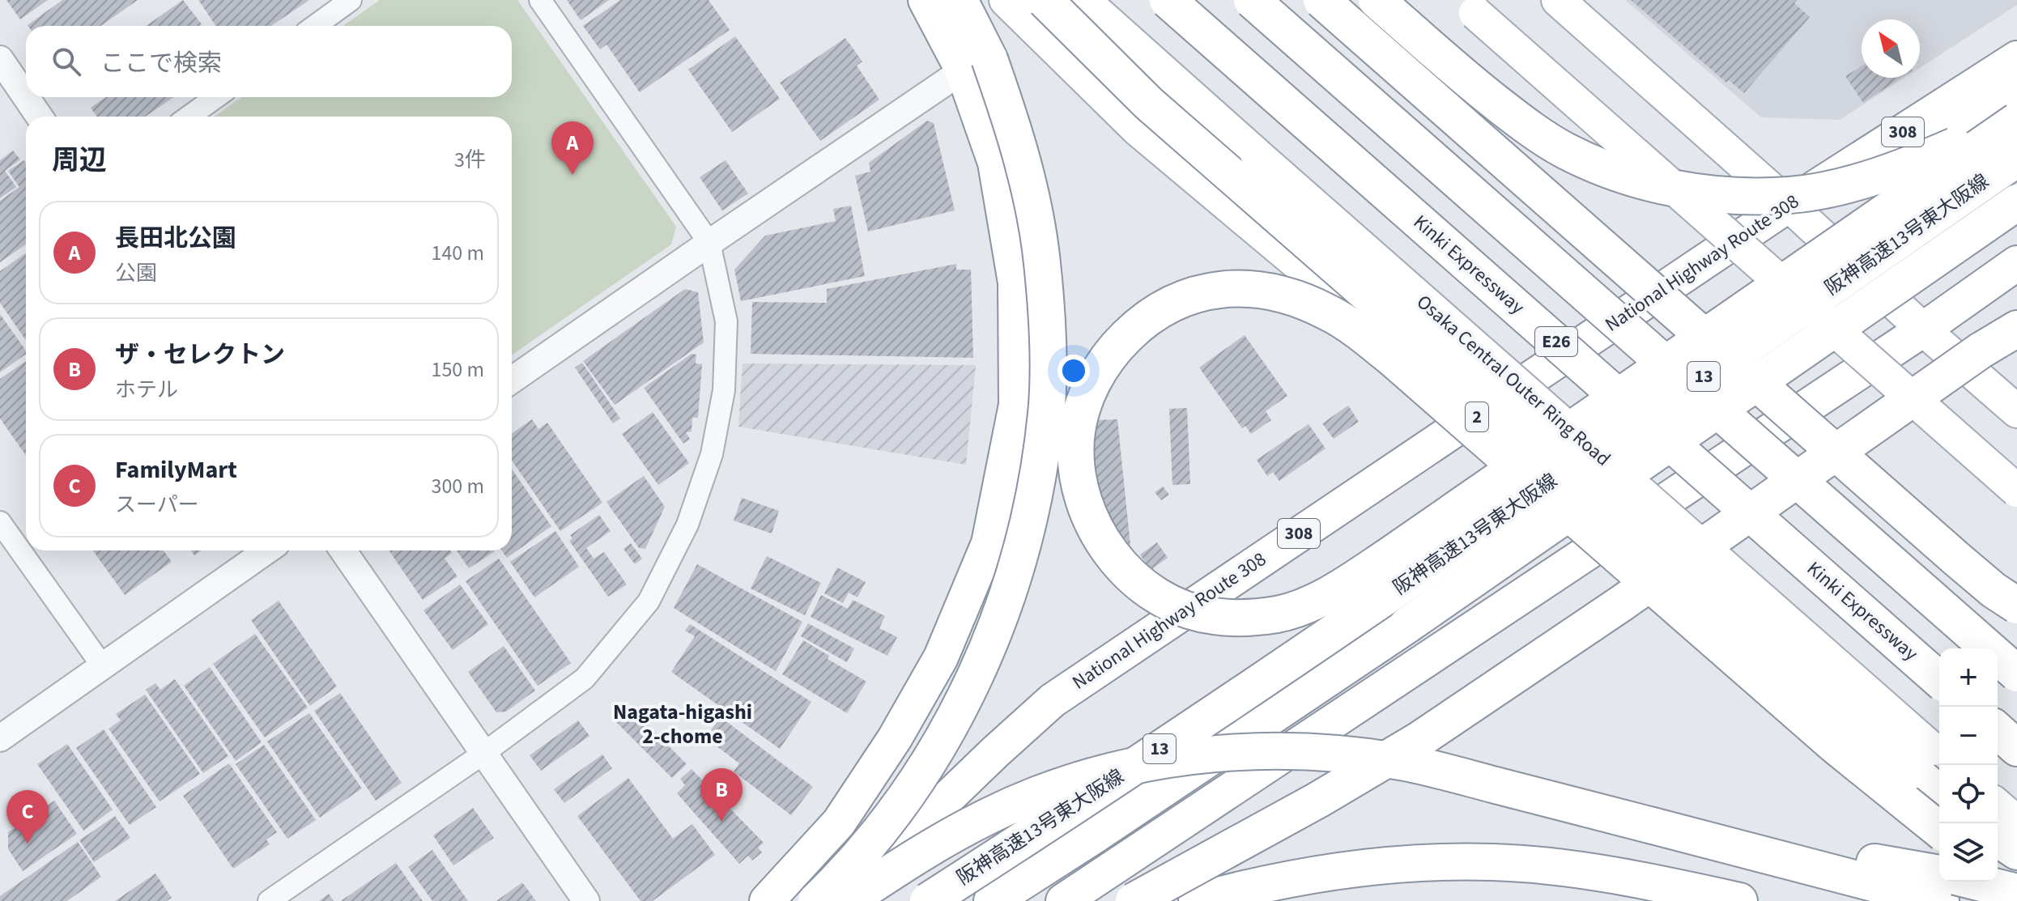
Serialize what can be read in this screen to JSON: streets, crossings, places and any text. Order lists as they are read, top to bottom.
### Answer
{
  "streets": {
    "highway": [
      "308",
      "阪神高速13号東大阪線",
      "National Highway Route 308",
      "Kinki Expressway",
      "E26",
      "13"
    ],
    "main road": ["Osaka Central Outer Ring Road", "2"]
  },
  "crossings": [
    ["308", "National Highway Route 308"],
    ["National Highway Route 308", "2"]
  ],
  "districts": ["Nagata-higashi 2-chome"],
  "north": "top left",
  "page": {
    "search": "ここで検索",
    "heading": ["周辺", "3件"],
    "pins": ["A", "B", "C"],
    "list": [
      {
        "mark": "A",
        "name": "長田北公園",
        "note": "公園",
        "value": "140 m"
      },
      {
        "mark": "B",
        "name": "ザ・セレクトン",
        "note": "ホテル",
        "value": "150 m"
      },
      {
        "mark": "C",
        "name": "FamilyMart",
        "note": "スーパー",
        "value": "300 m"
      }
    ],
    "map_buttons": ["+", "−"]
  }
}
